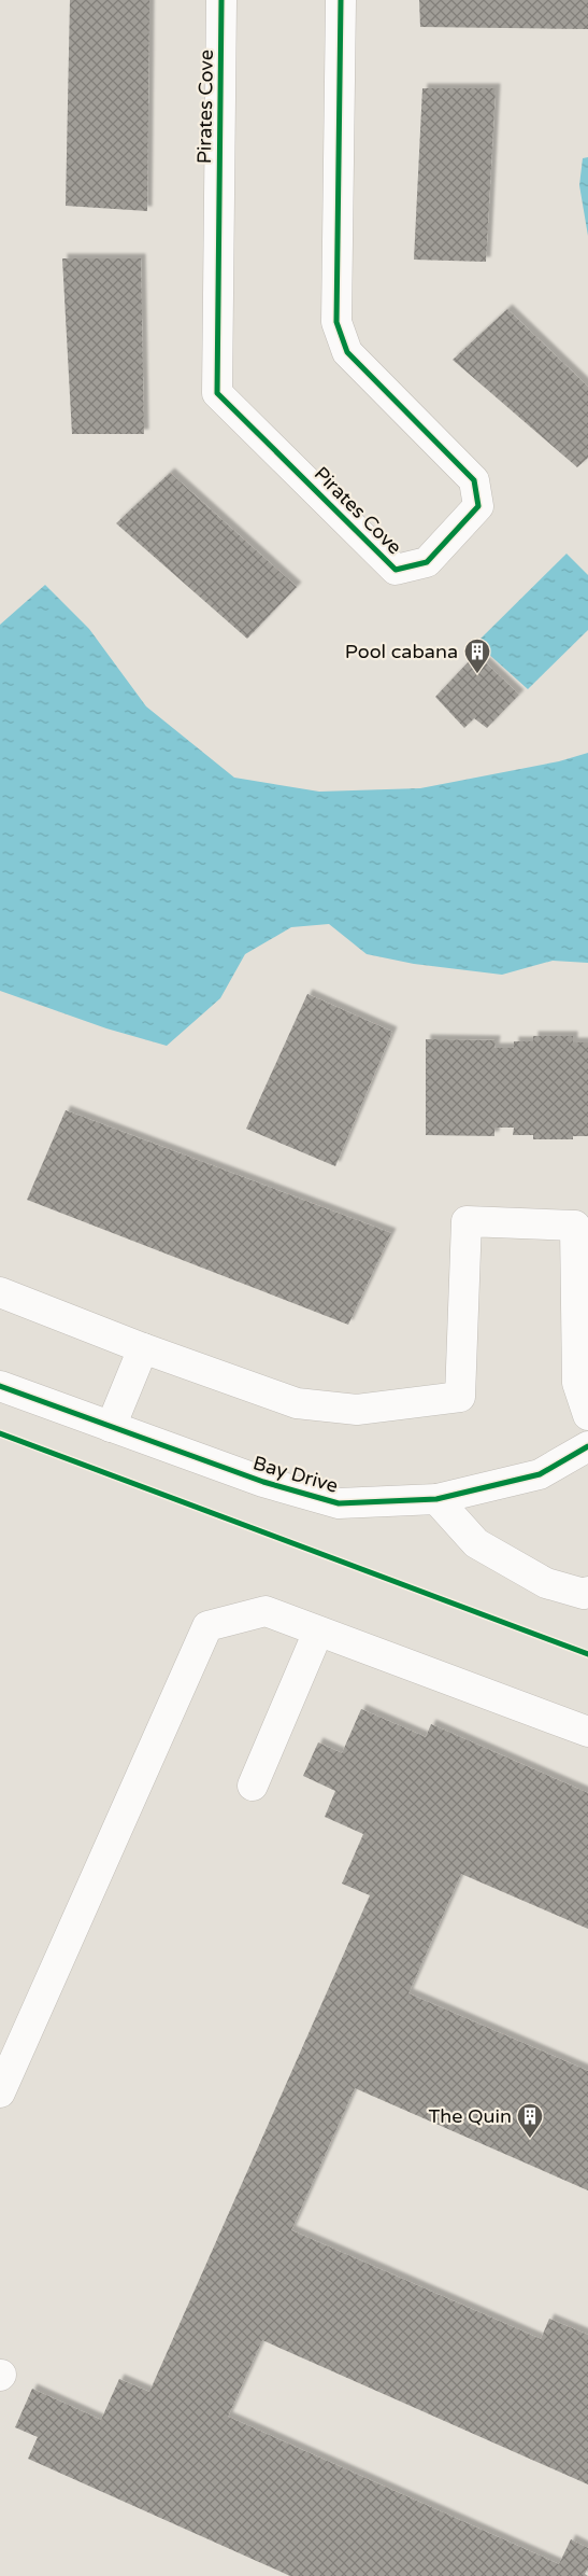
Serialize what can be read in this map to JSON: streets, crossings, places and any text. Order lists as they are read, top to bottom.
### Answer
{
  "streets": {
    "street": ["Pirates Cove", "Bay Drive"]
  },
  "places": {
    "building": ["Pool cabana", "The Quin"]
  }
}
